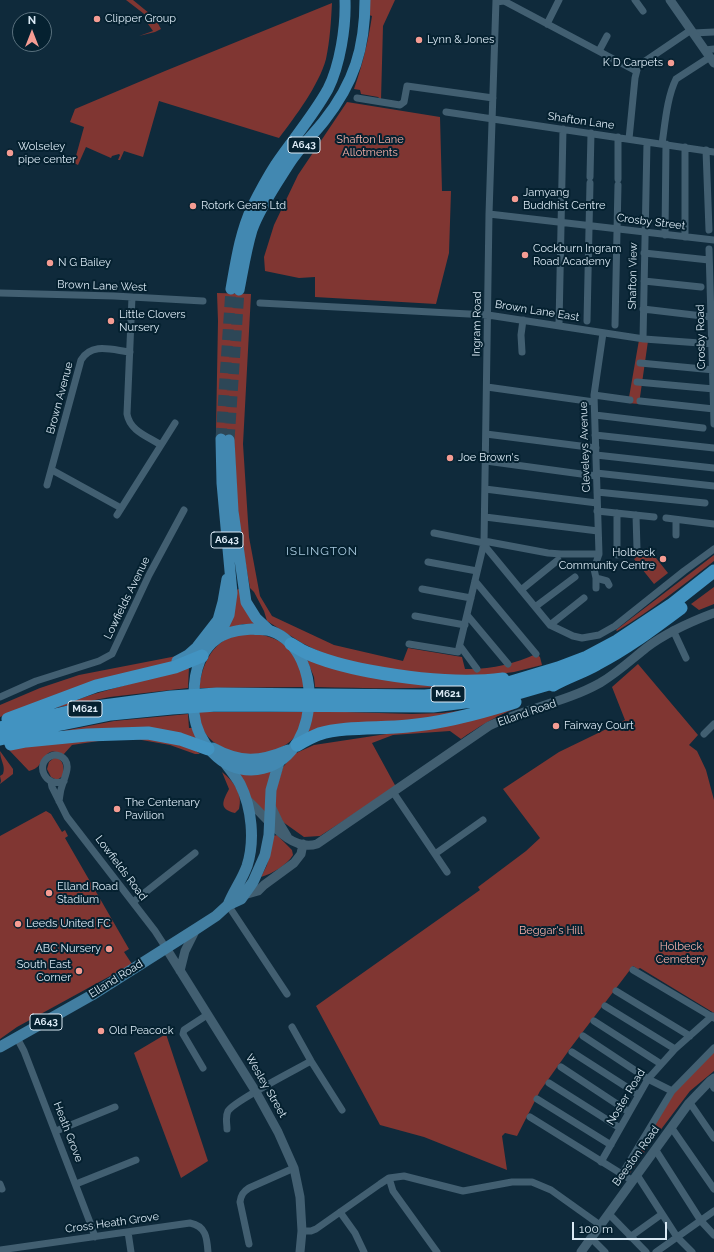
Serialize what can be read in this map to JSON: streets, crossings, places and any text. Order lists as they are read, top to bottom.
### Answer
{
  "streets": {
    "highway": ["A643", "M621"],
    "main road": ["Elland Road"],
    "street": [
      "Shafton Lane",
      "Crosby Street",
      "Shafton View",
      "Brown Lane West",
      "Brown Lane East",
      "Ingram Road",
      "Crosby Road",
      "Brown Avenue",
      "Cleveleys Avenue",
      "Lowfields Avenue",
      "Lowfields Road",
      "Wesley Street",
      "Noster Road",
      "Heath Grove",
      "Beeston Road",
      "Cross Heath Grove"
    ]
  },
  "crossings": [
    ["Shafton Lane", "Shafton View"],
    ["Shafton Lane", "Ingram Road"],
    ["Crosby Street", "Shafton View"],
    ["Crosby Street", "Ingram Road"],
    ["Shafton View", "Brown Lane East"],
    ["Brown Lane East", "Ingram Road"],
    ["Brown Lane East", "Crosby Road"],
    ["Brown Lane East", "Cleveleys Avenue"],
    ["Elland Road", "Lowfields Road"],
    ["Elland Road", "Wesley Street"],
    ["Elland Road", "Heath Grove"],
    ["Lowfields Road", "Wesley Street"],
    ["Heath Grove", "Cross Heath Grove"]
  ],
  "districts": ["ISLINGTON"],
  "parks": ["Shafton Lane Allotments", "Beggar's Hill", "Holbeck Cemetery"],
  "places": [
    "Clipper Group",
    "Lynn & Jones",
    "K D Carpets",
    "Wolseley pipe center",
    "Jamyang Buddhist Centre",
    "Rotork Gears Ltd",
    "Cockburn Ingram Road Academy",
    "N G Bailey",
    "Little Clovers Nursery",
    "Joe Brown's",
    "Holbeck Community Centre",
    "Fairway Court",
    "The Centenary Pavilion",
    "Elland Road Stadium",
    "Leeds United FC",
    "ABC Nursery",
    "South East Corner",
    "Old Peacock"
  ],
  "scale_bar": "100 m",
  "north": "top"
}
